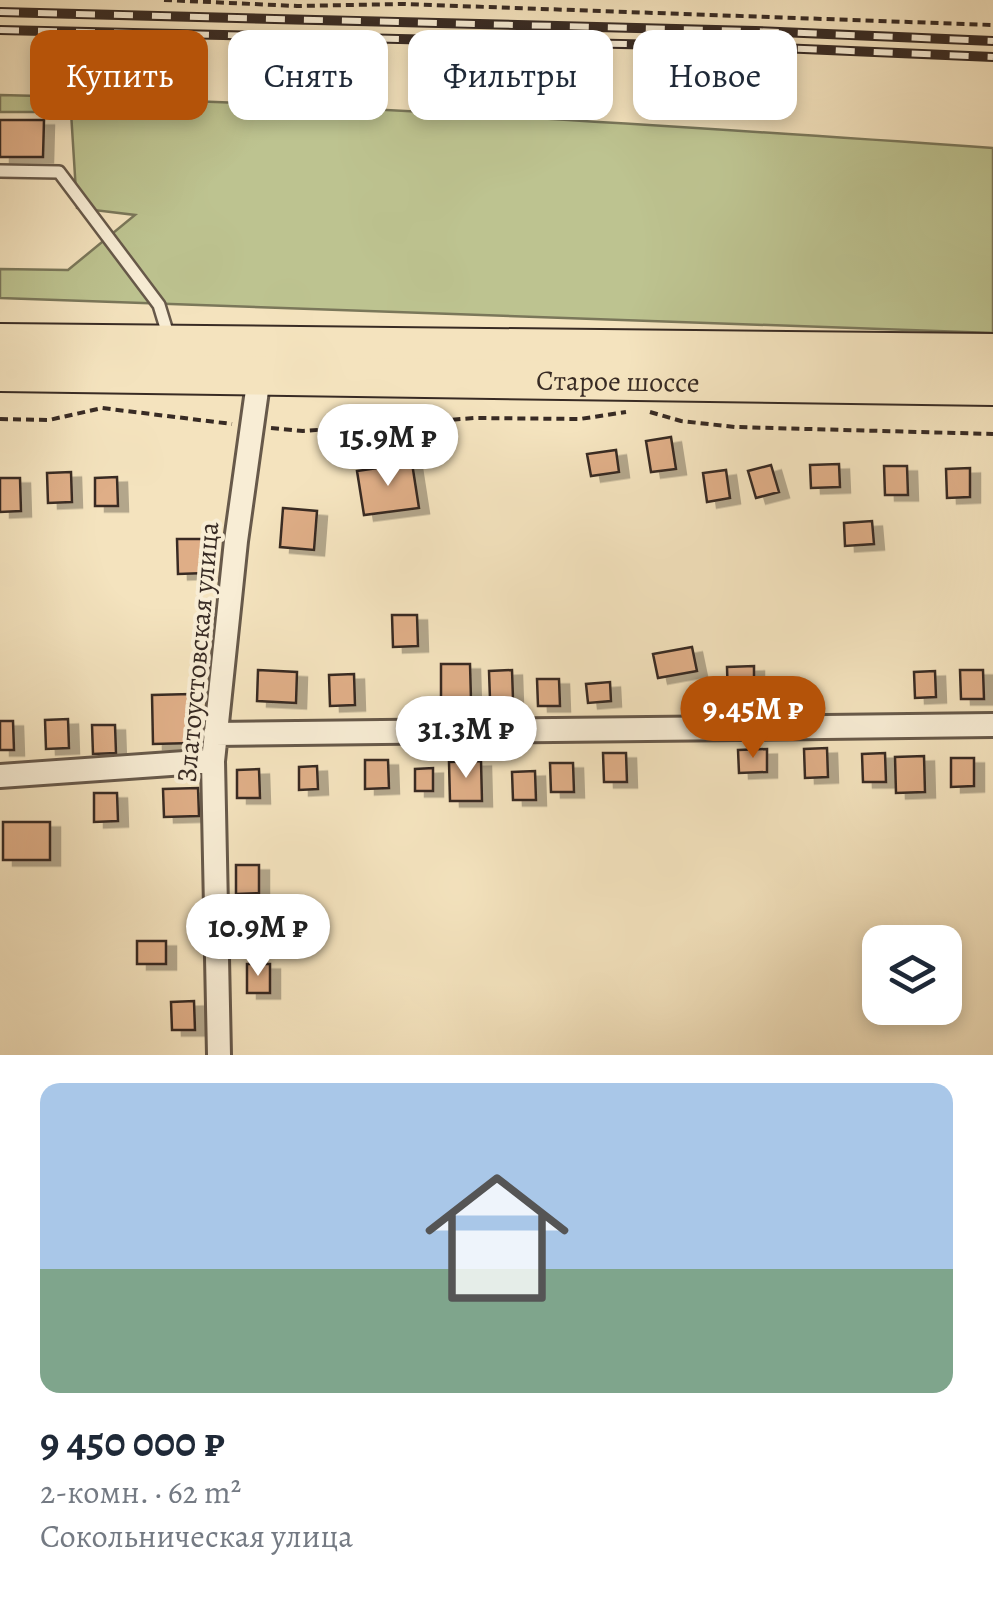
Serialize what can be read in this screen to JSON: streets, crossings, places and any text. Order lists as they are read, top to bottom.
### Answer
{
  "streets": {
    "highway": ["Старое шоссе"],
    "street": ["Златоустовская улица"]
  },
  "crossings": [
    ["Старое шоссе", "Златоустовская улица"]
  ],
  "page": {
    "chip": [
      "Купить",
      "Снять",
      "Фильтры",
      "Новое"
    ],
    "price": [
      "15.9M ₽",
      "9.45M ₽",
      "31.3M ₽",
      "10.9M ₽"
    ],
    "list": [
      {
        "name": "9 450 000 ₽",
        "note": "2-комн. · 62 m² · Сокольническая улица"
      }
    ]
  }
}
